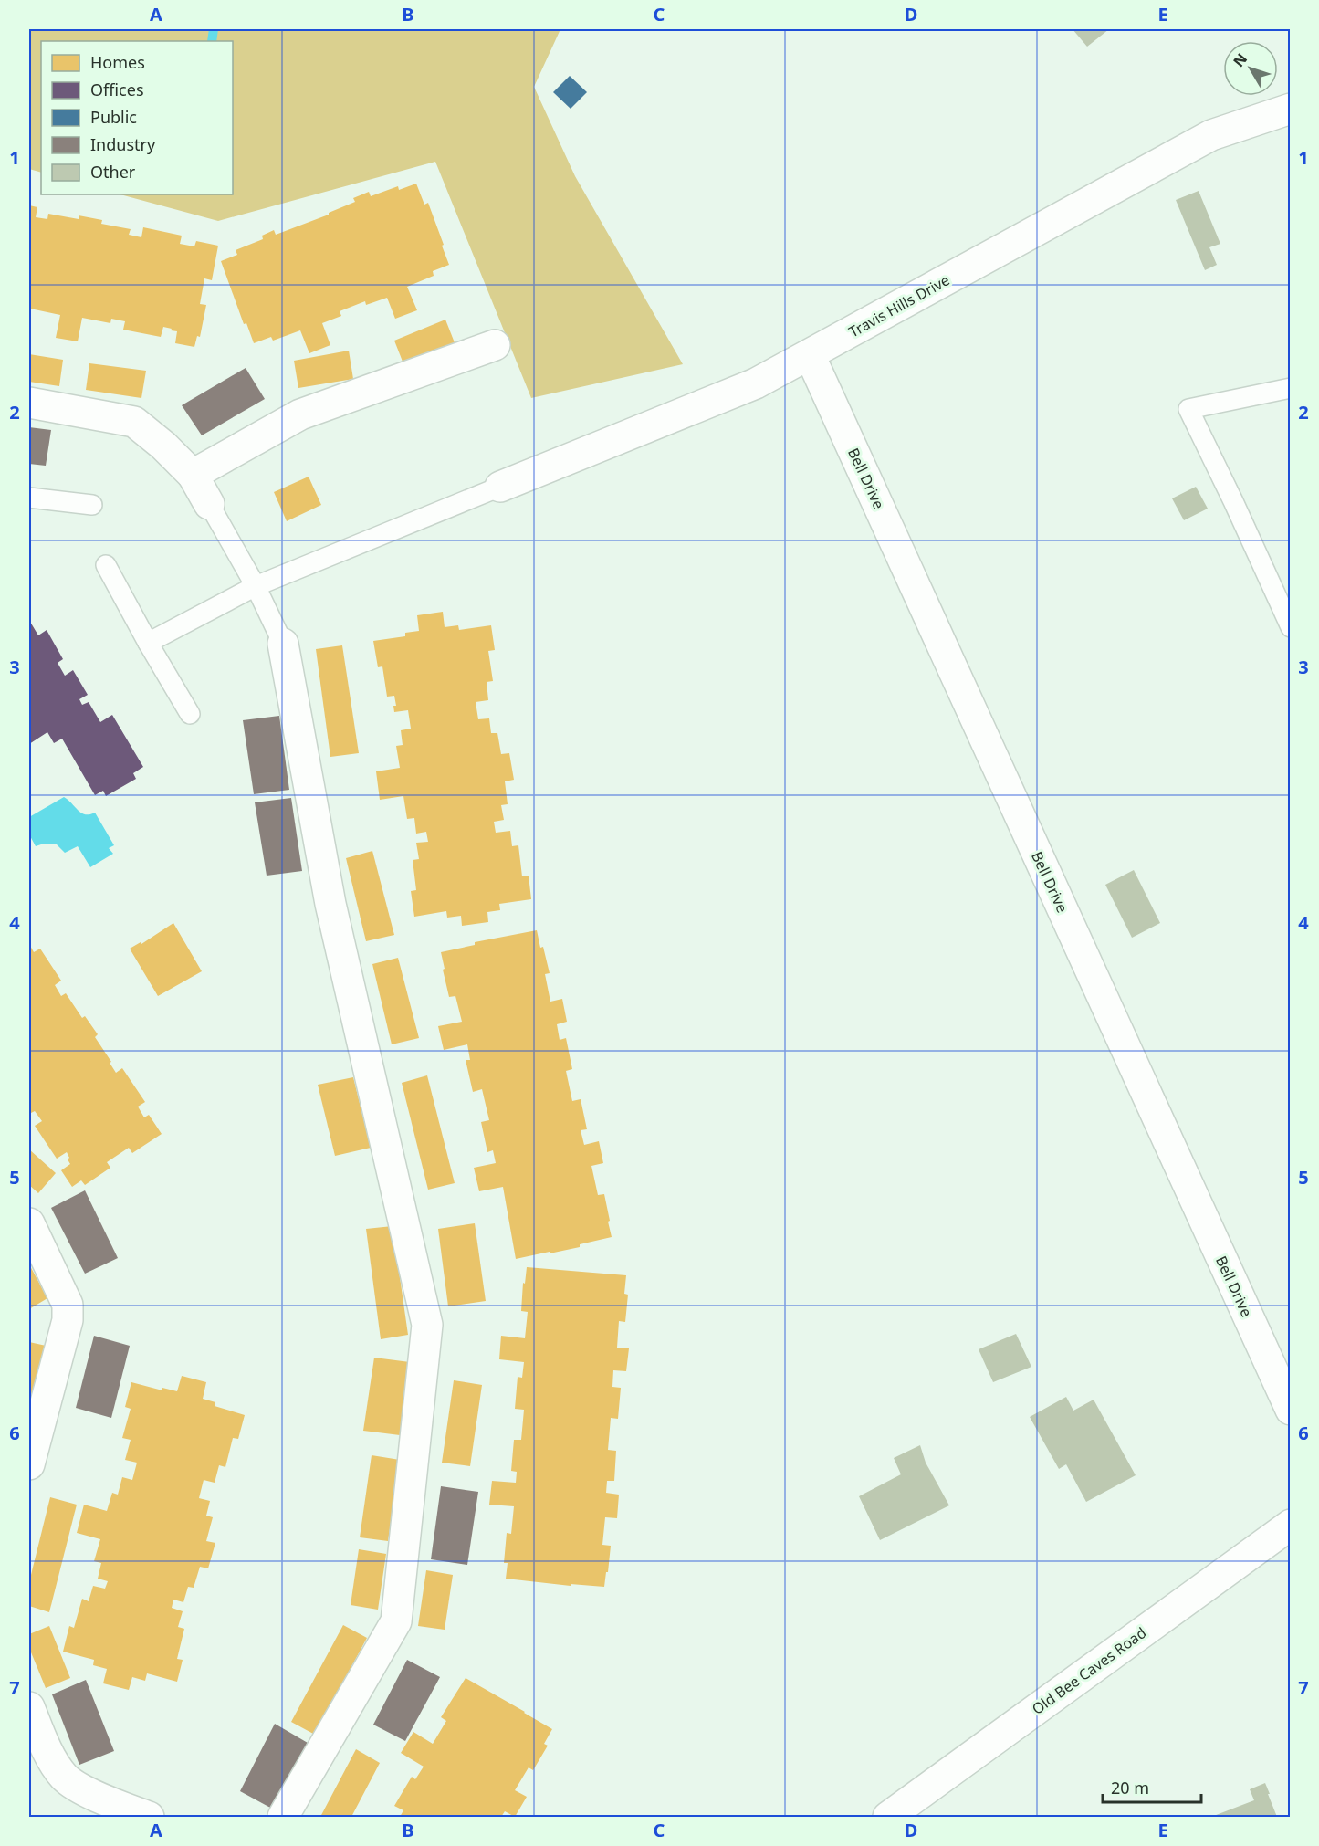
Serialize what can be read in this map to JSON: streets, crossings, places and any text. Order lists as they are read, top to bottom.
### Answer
{
  "streets": {
    "street": ["Travis Hills Drive", "Bell Drive", "Old Bee Caves Road"]
  },
  "crossings": [
    ["Travis Hills Drive", "Bell Drive"]
  ],
  "legend": [
    "Homes",
    "Offices",
    "Public",
    "Industry",
    "Other"
  ],
  "scale_bar": "20 m",
  "north": "top left",
  "grid": {
    "columns": [
      "A",
      "B",
      "C",
      "D",
      "E"
    ],
    "rows": [
      "1",
      "2",
      "3",
      "4",
      "5",
      "6",
      "7"
    ]
  }
}
